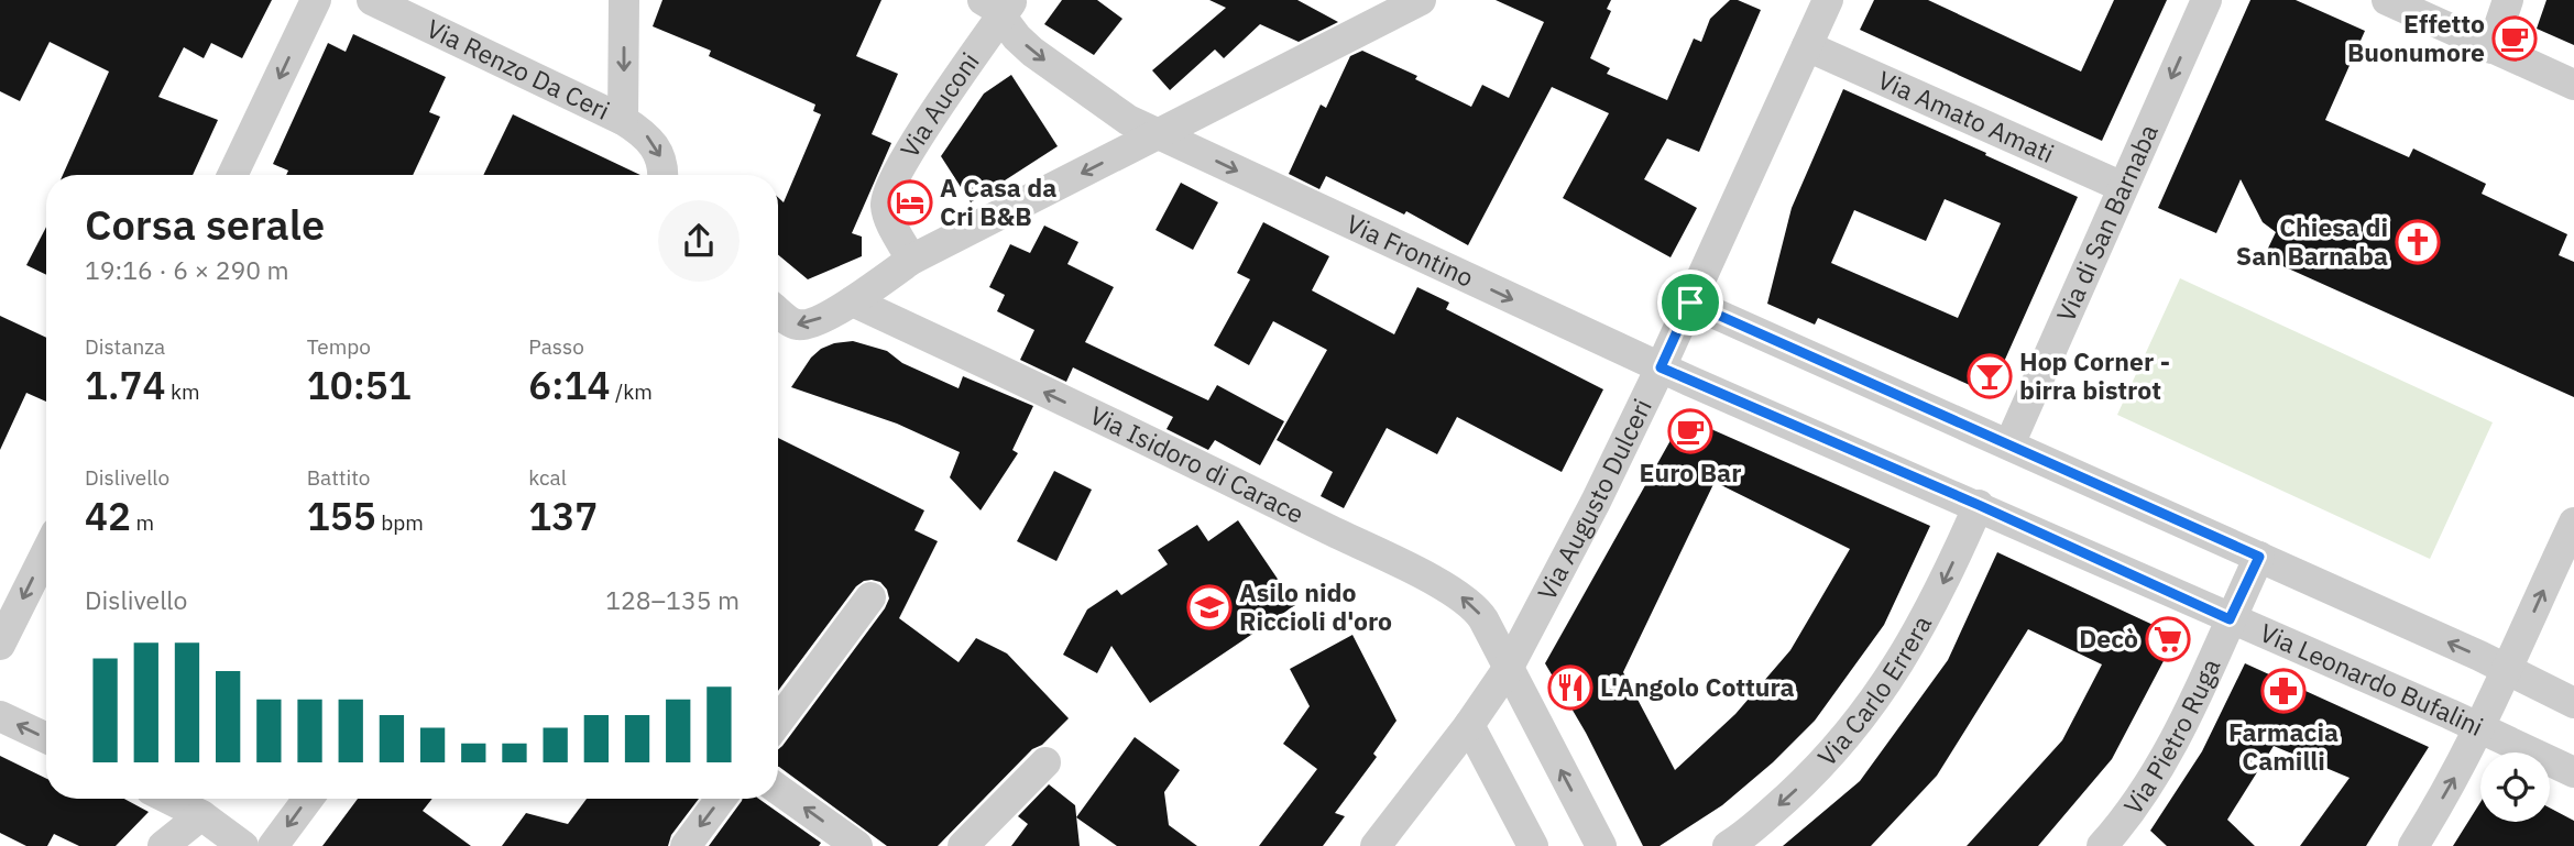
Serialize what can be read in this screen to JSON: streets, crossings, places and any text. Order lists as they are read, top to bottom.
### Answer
{
  "streets": {
    "street": [
      "Via Renzo Da Ceri",
      "Via Auconi",
      "Via Amato Amati",
      "Via di San Barnaba",
      "Via Frontino",
      "Via Isidoro di Carace",
      "Via Augusto Dulceri",
      "Via Leonardo Bufalini",
      "Via Carlo Errera",
      "Via Pietro Ruga"
    ]
  },
  "crossings": [
    ["Via Auconi", "Via Frontino"],
    ["Via Amato Amati", "Via di San Barnaba"],
    ["Via Amato Amati", "Via Augusto Dulceri"],
    ["Via Frontino", "Via Augusto Dulceri"],
    ["Via Frontino", "Via Leonardo Bufalini"],
    ["Via Isidoro di Carace", "Via Augusto Dulceri"],
    ["Via Augusto Dulceri", "Via Leonardo Bufalini"],
    ["Via Leonardo Bufalini", "Via Carlo Errera"],
    ["Via Leonardo Bufalini", "Via Pietro Ruga"]
  ],
  "one_way": [
    "Via di San Barnaba",
    "Via Frontino",
    "Via Isidoro di Carace",
    "Via Carlo Errera"
  ],
  "places": {
    "cafe": ["Effetto Buonumore", "Euro Bar"],
    "hotel": ["A Casa da Cri B&B"],
    "church": ["Chiesa di San Barnaba"],
    "bar": ["Hop Corner - birra bistrot"],
    "school or university": ["Asilo nido Riccioli d'oro"],
    "supermarket": ["Decò"],
    "restaurant": ["L'Angolo Cottura"],
    "pharmacy": ["Farmacia Camilli"]
  },
  "page": {
    "heading": ["Corsa serale", "19:16 · 6 × 290 m"],
    "stats": [
      ["Distanza", "1.74 km"],
      ["Tempo", "10:51"],
      ["Passo", "6:14 /km"],
      ["Dislivello", "42 m"],
      ["Battito", "155 bpm"],
      ["kcal", "137"]
    ],
    "chart": ["Dislivello", "128–135 m"]
  }
}
